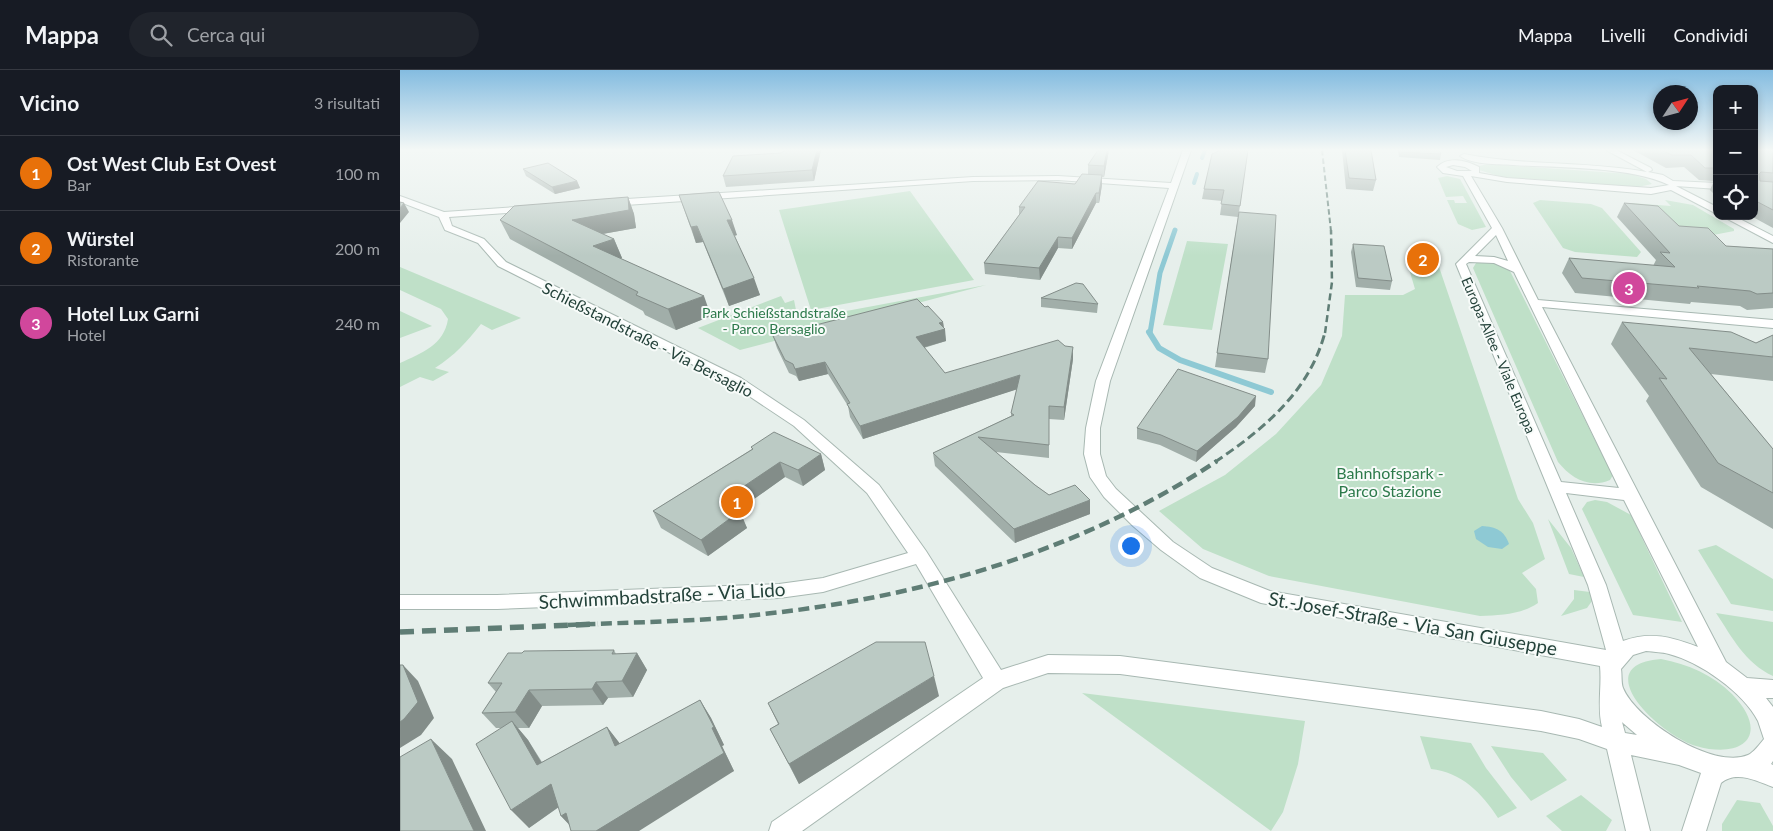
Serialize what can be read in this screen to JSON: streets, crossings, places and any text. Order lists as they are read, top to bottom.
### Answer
{
  "streets": {
    "street": [
      "Schießstandstraße - Via Bersaglio",
      "Europa-Allee - Viale Europa",
      "Schwimmbadstraße - Via Lido",
      "St.-Josef-Straße - Via San Giuseppe"
    ]
  },
  "crossings": [
    ["Schießstandstraße - Via Bersaglio", "Schwimmbadstraße - Via Lido"],
    ["Europa-Allee - Viale Europa", "St.-Josef-Straße - Via San Giuseppe"]
  ],
  "parks": ["Park Schießstandstraße - Parco Bersaglio", "Bahnhofspark - Parco Stazione"],
  "north": "top right",
  "page": {
    "header": "Mappa",
    "search": "Cerca qui",
    "nav": ["Mappa", "Livelli", "Condividi"],
    "heading": ["Vicino", "3 risultati"],
    "map_buttons": ["+", "−"],
    "list": [
      {
        "mark": "1",
        "name": "Ost West Club Est Ovest",
        "note": "Bar",
        "value": "100 m"
      },
      {
        "mark": "2",
        "name": "Würstel",
        "note": "Ristorante",
        "value": "200 m"
      },
      {
        "mark": "3",
        "name": "Hotel Lux Garni",
        "note": "Hotel",
        "value": "240 m"
      }
    ],
    "pins": ["2", "3", "1"]
  }
}
